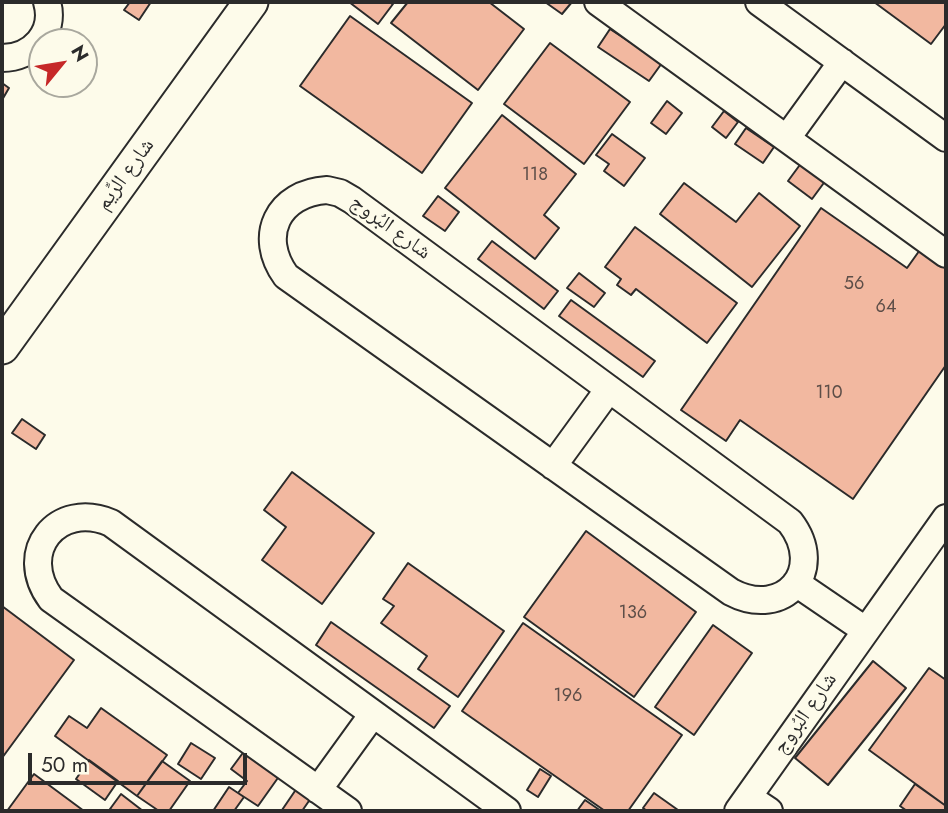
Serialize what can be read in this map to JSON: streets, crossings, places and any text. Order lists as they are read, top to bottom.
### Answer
{
  "streets": {
    "street": ["شارع الرِّيم", "شارع البُروج"]
  },
  "house_numbers": [
    "118",
    "56",
    "64",
    "110",
    "136",
    "196"
  ],
  "scale_bar": "50 m",
  "north": "top right"
}
